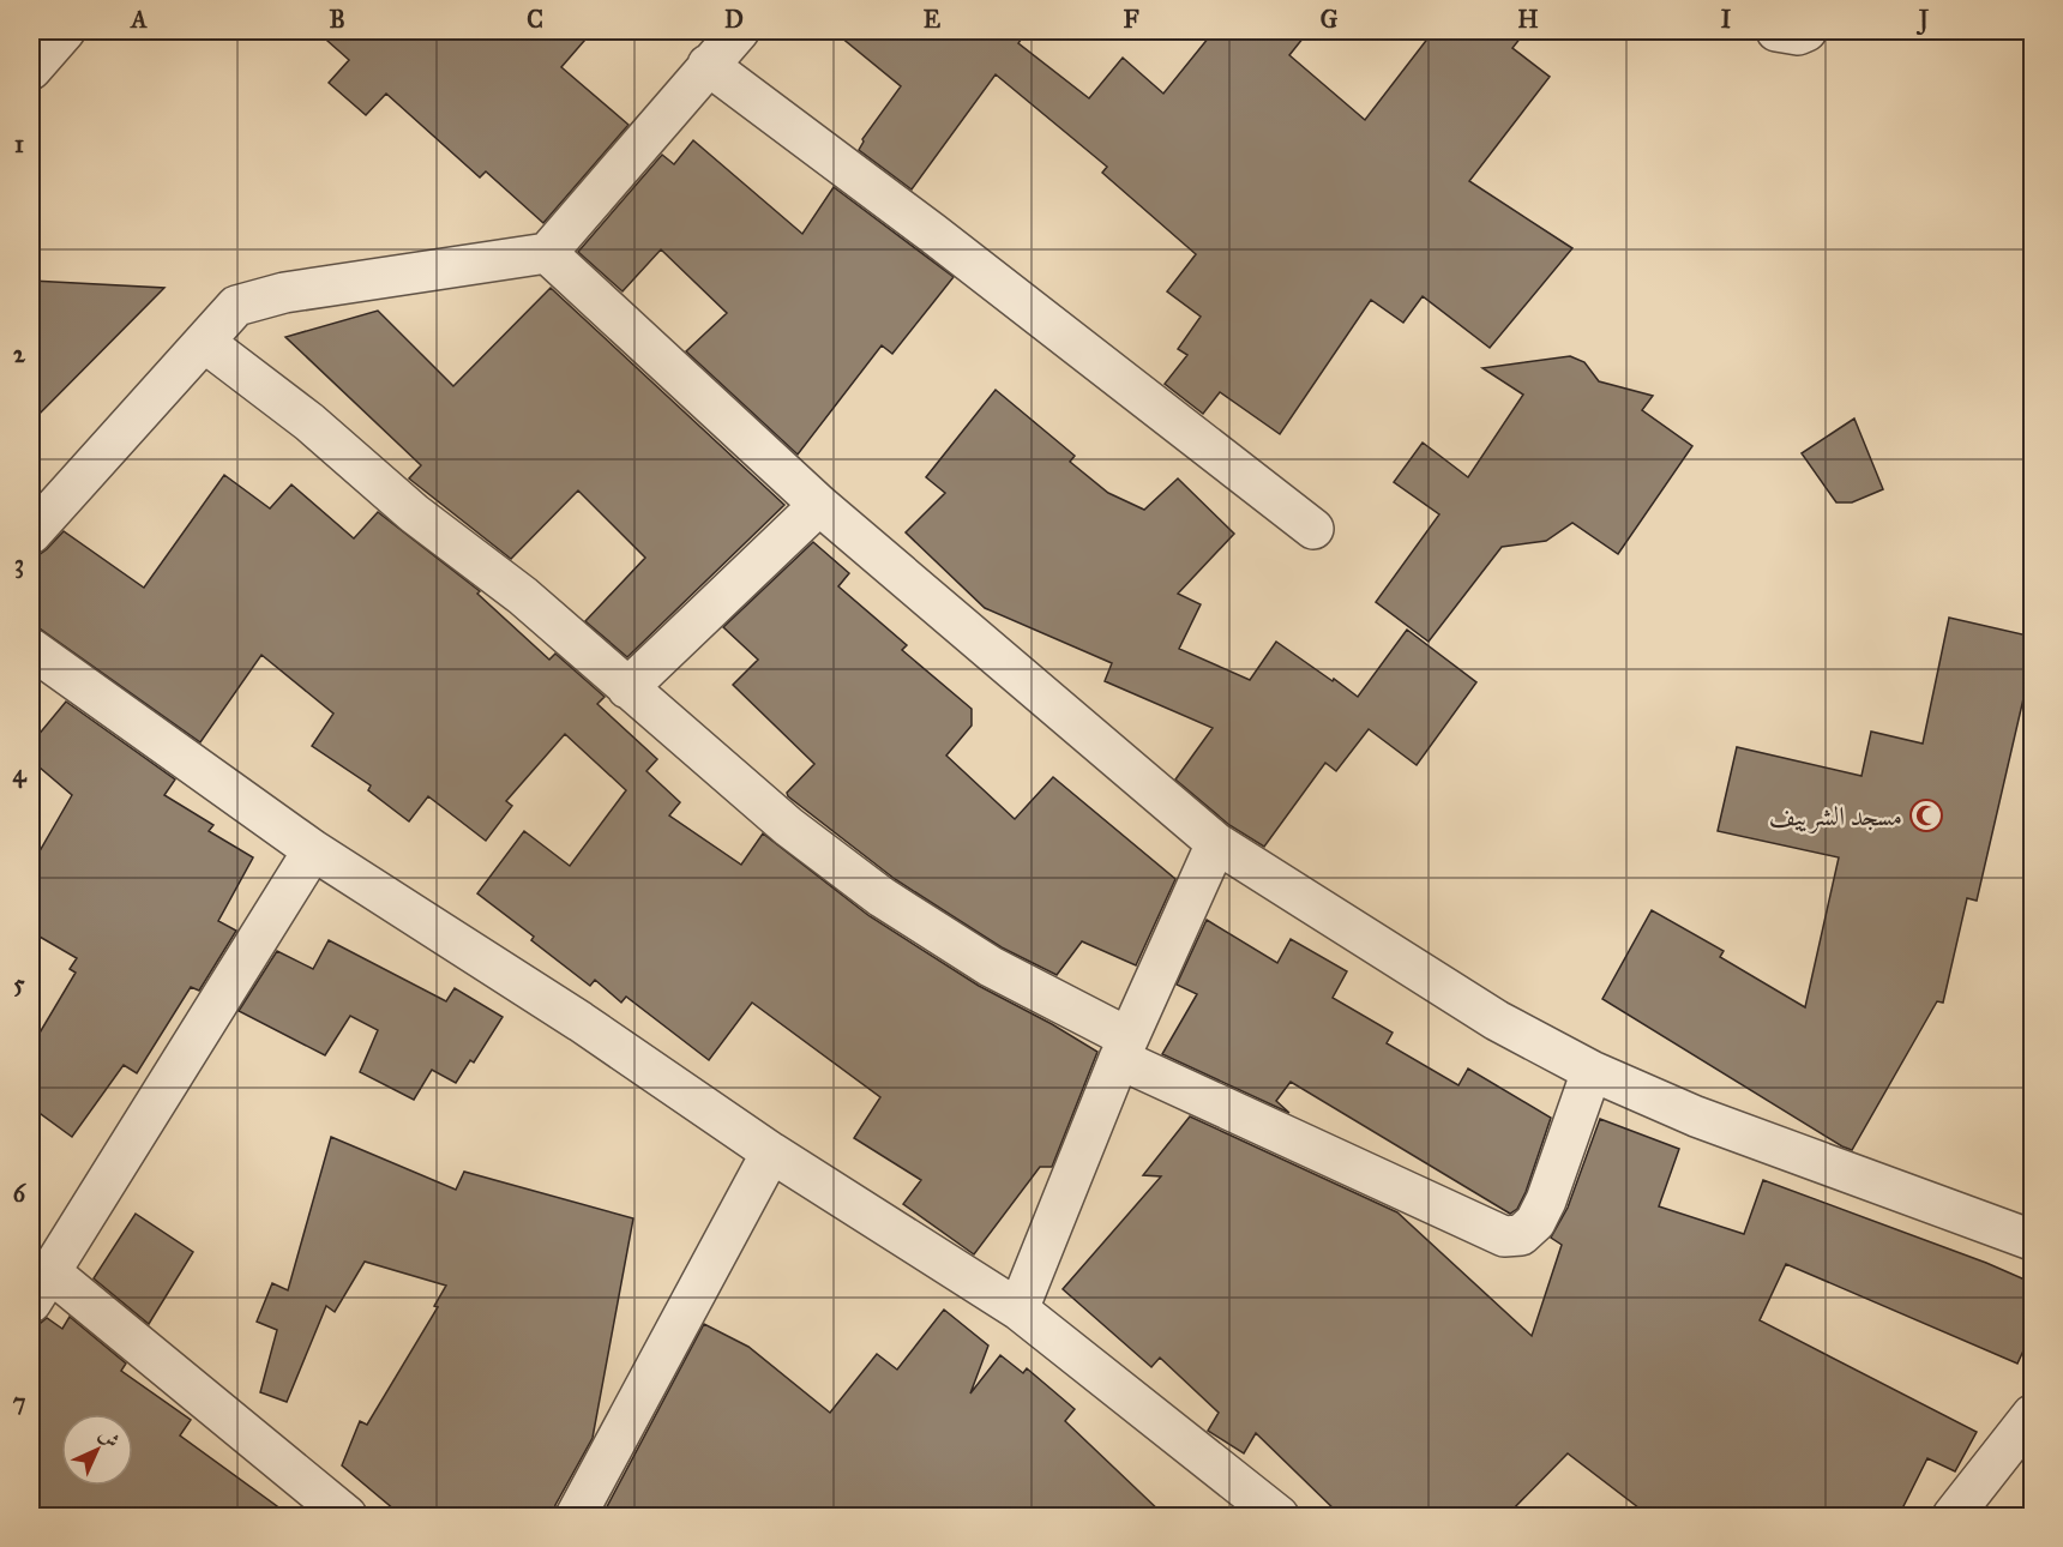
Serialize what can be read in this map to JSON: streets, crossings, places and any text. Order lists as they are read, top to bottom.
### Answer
{
  "places": {
    "mosque": ["مسجد الشرييف"]
  },
  "north": "top right",
  "grid": {
    "columns": [
      "A",
      "B",
      "C",
      "D",
      "E",
      "F",
      "G",
      "H",
      "I",
      "J"
    ],
    "rows": [
      "1",
      "2",
      "3",
      "4",
      "5",
      "6",
      "7"
    ]
  }
}
